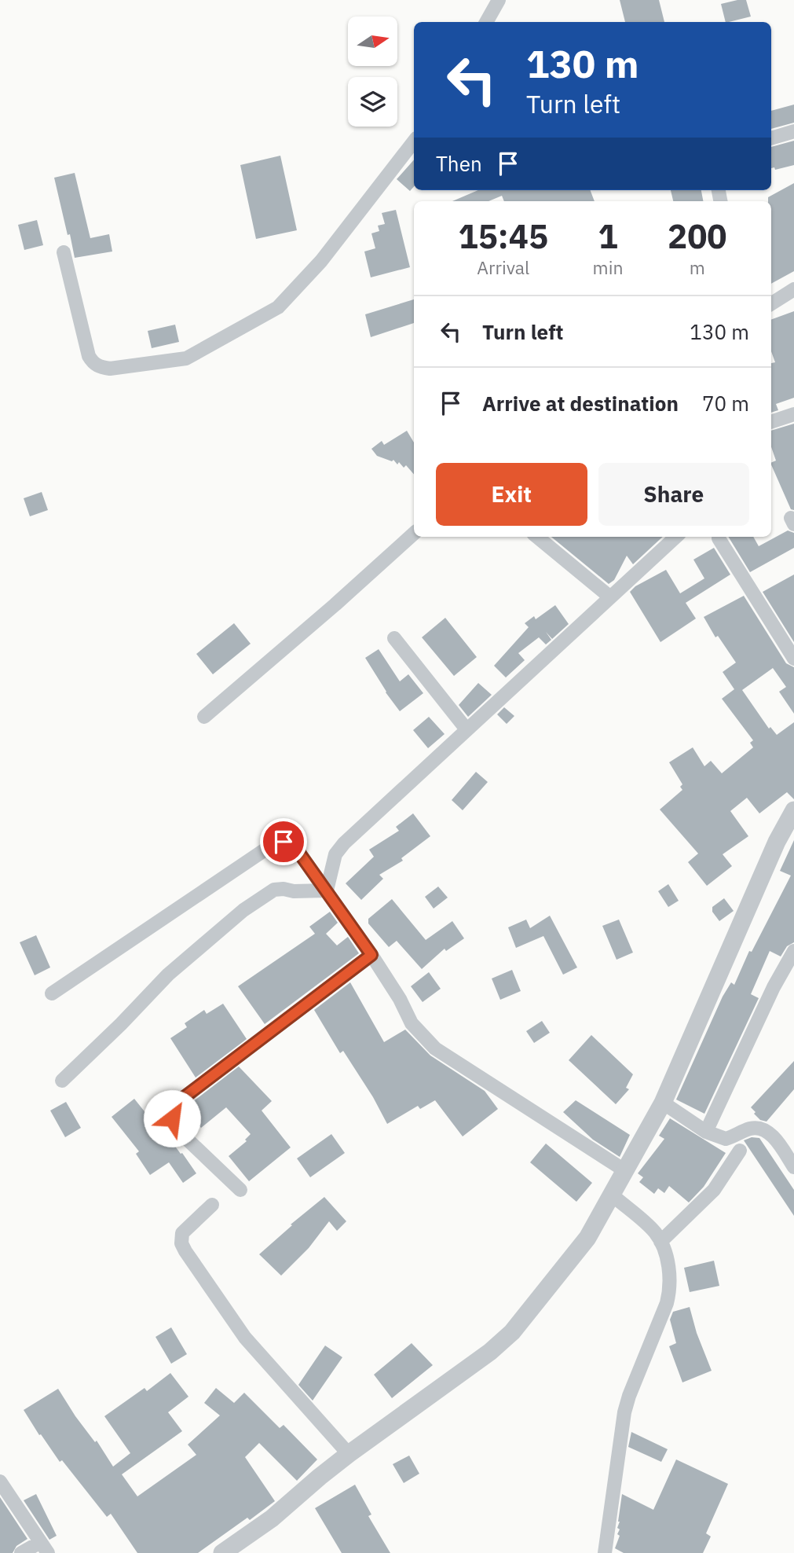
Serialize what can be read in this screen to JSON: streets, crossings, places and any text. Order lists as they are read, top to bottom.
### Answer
{
  "north": "right",
  "page": {
    "turn": ["130 m", "Turn left"],
    "then": "Then",
    "eta": [
      "15:45",
      "Arrival",
      "1",
      "min",
      "200",
      "m"
    ],
    "list": [
      {
        "name": "Turn left",
        "value": "130 m"
      },
      {
        "name": "Arrive at destination",
        "value": "70 m"
      }
    ],
    "buttons": ["Exit", "Share"]
  }
}
